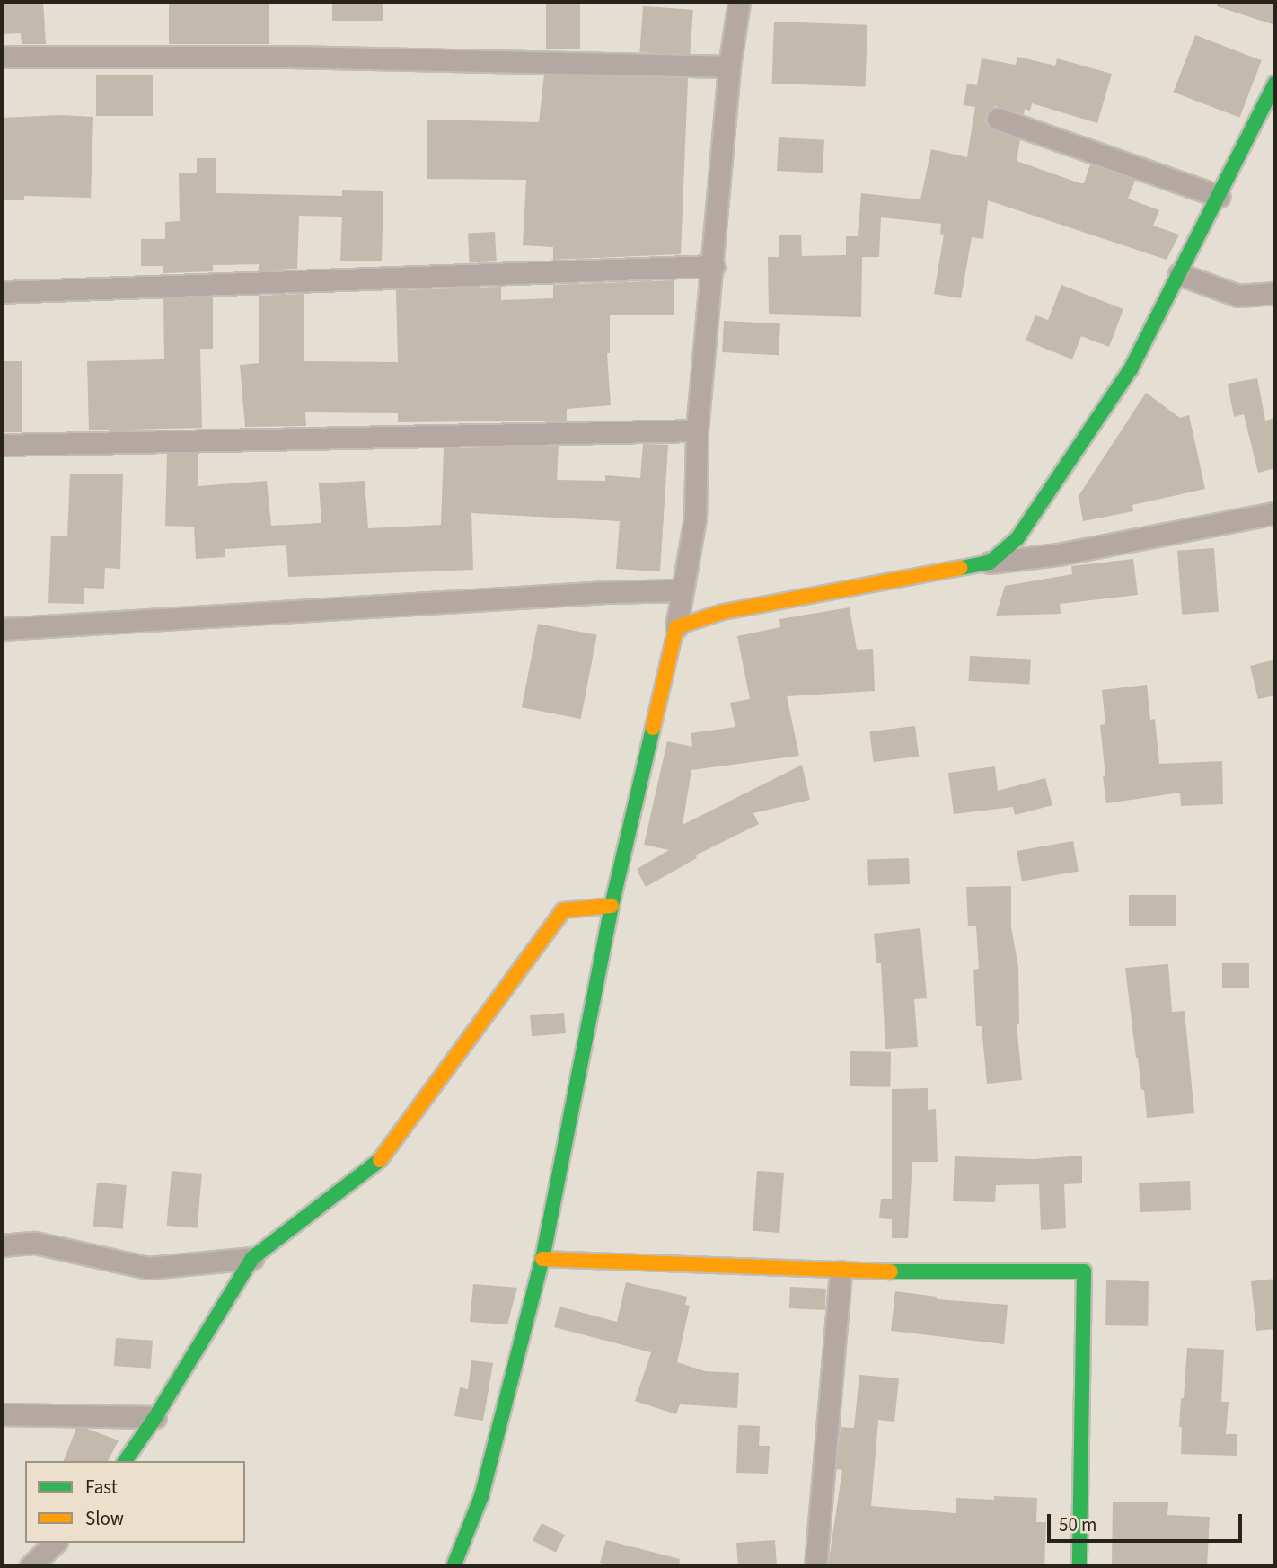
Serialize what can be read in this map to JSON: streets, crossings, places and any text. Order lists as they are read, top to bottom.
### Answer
{
  "legend": ["Fast", "Slow"],
  "scale_bar": "50 m"
}
